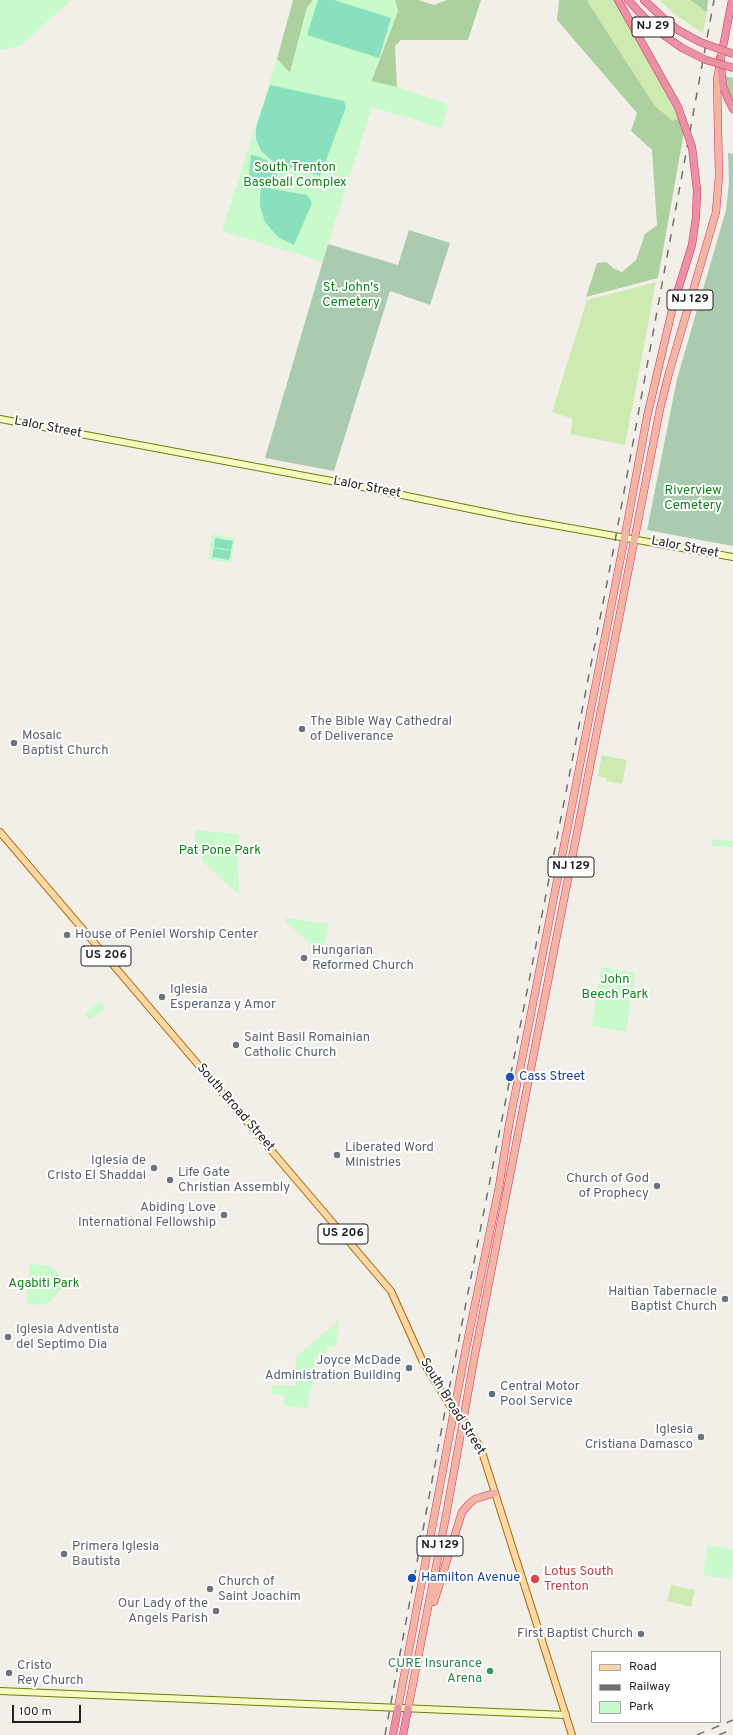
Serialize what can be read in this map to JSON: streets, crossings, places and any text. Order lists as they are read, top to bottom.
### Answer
{
  "streets": {
    "highway": ["NJ 29", "NJ 129"],
    "main road": ["Lalor Street", "US 206", "South Broad Street"]
  },
  "crossings": [
    ["NJ 129", "Lalor Street"]
  ],
  "parks": [
    "South Trenton Baseball Complex",
    "St. John's Cemetery",
    "Riverview Cemetery",
    "Pat Pone Park",
    "John Beech Park",
    "Agabiti Park"
  ],
  "places": [
    "The Bible Way Cathedral of Deliverance",
    "Mosaic Baptist Church",
    "House of Peniel Worship Center",
    "Hungarian Reformed Church",
    "Iglesia Esperanza y Amor",
    "Saint Basil Romainian Catholic Church",
    "Cass Street",
    "Liberated Word Ministries",
    "Iglesia de Cristo El Shaddai",
    "Life Gate Christian Assembly",
    "Church of God of Prophecy",
    "Abiding Love International Fellowship",
    "Haitian Tabernacle Baptist Church",
    "Iglesia Adventista del Septimo Dia",
    "Joyce McDade Administration Building",
    "Central Motor Pool Service",
    "Iglesia Cristiana Damasco",
    "Primera Iglesia Bautista",
    "Hamilton Avenue",
    "Lotus South Trenton",
    "Church of Saint Joachim",
    "Our Lady of the Angels Parish",
    "First Baptist Church",
    "CURE Insurance Arena",
    "Cristo Rey Church"
  ],
  "legend": ["Road", "Railway", "Park"],
  "scale_bar": "100 m"
}
